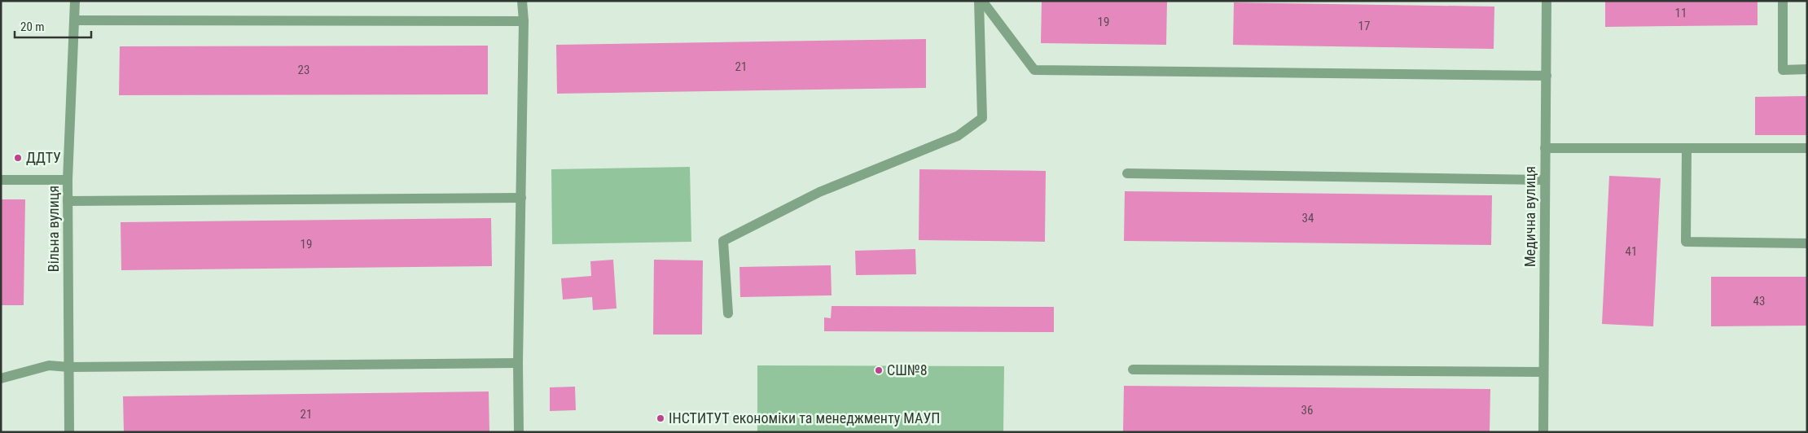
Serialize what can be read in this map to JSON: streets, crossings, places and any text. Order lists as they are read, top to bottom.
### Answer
{
  "streets": {
    "street": ["Медична вулиця", "Вільна вулиця"]
  },
  "places": ["ДДТУ", "СШ№8", "ІНСТИТУТ економіки та менеджменту МАУП"],
  "house_numbers": [
    "11",
    "19",
    "17",
    "21",
    "23",
    "34",
    "19",
    "41",
    "43",
    "36",
    "21"
  ],
  "scale_bar": "20 m"
}
